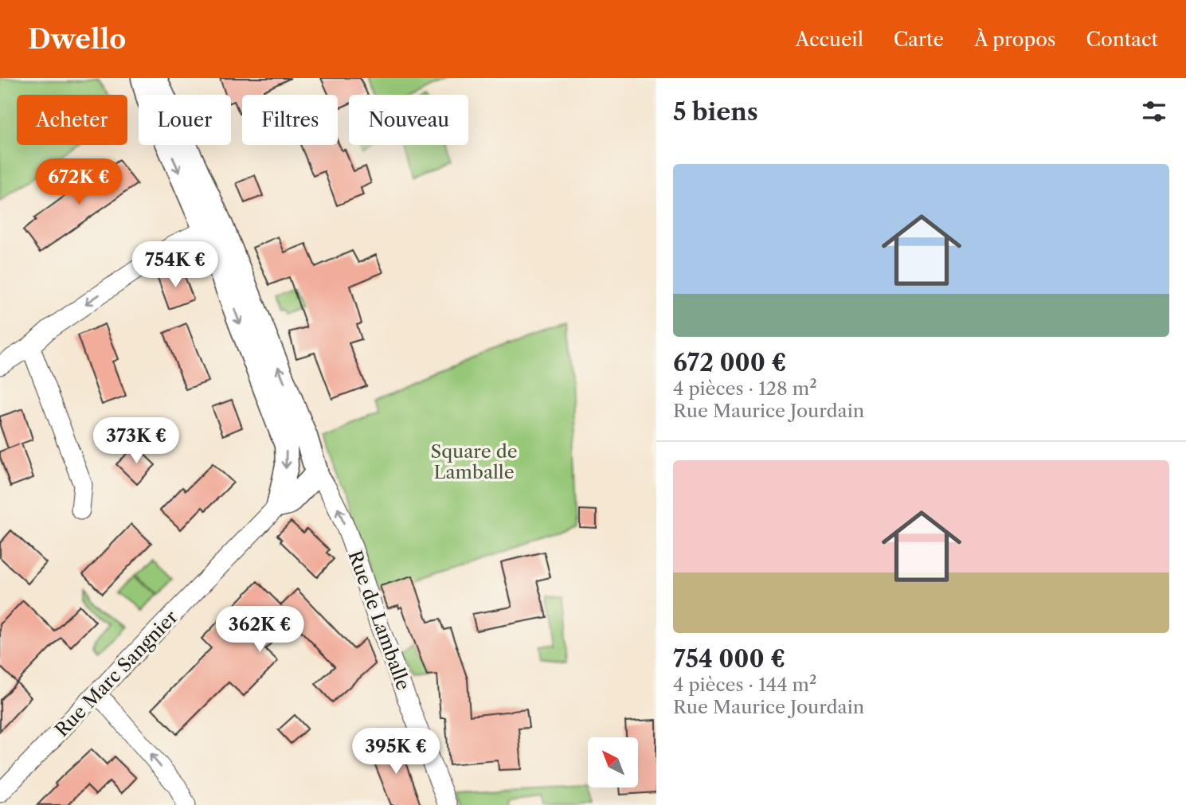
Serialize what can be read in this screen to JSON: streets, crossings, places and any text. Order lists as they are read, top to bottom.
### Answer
{
  "streets": {
    "street": ["Rue de Lamballe", "Rue Marc Sangnier"]
  },
  "one_way": ["Rue de Lamballe"],
  "parks": ["Square de Lamballe"],
  "north": "top left",
  "page": {
    "header": "Dwello",
    "nav": [
      "Accueil",
      "Carte",
      "À propos",
      "Contact"
    ],
    "heading": "5 biens",
    "chip": [
      "Acheter",
      "Louer",
      "Filtres",
      "Nouveau"
    ],
    "list": [
      {
        "name": "672 000 €",
        "note": "4 pièces · 128 m² · Rue Maurice Jourdain"
      },
      {
        "name": "754 000 €",
        "note": "4 pièces · 144 m² · Rue Maurice Jourdain"
      }
    ],
    "price": [
      "672K €",
      "754K €",
      "373K €",
      "362K €",
      "395K €"
    ]
  }
}
